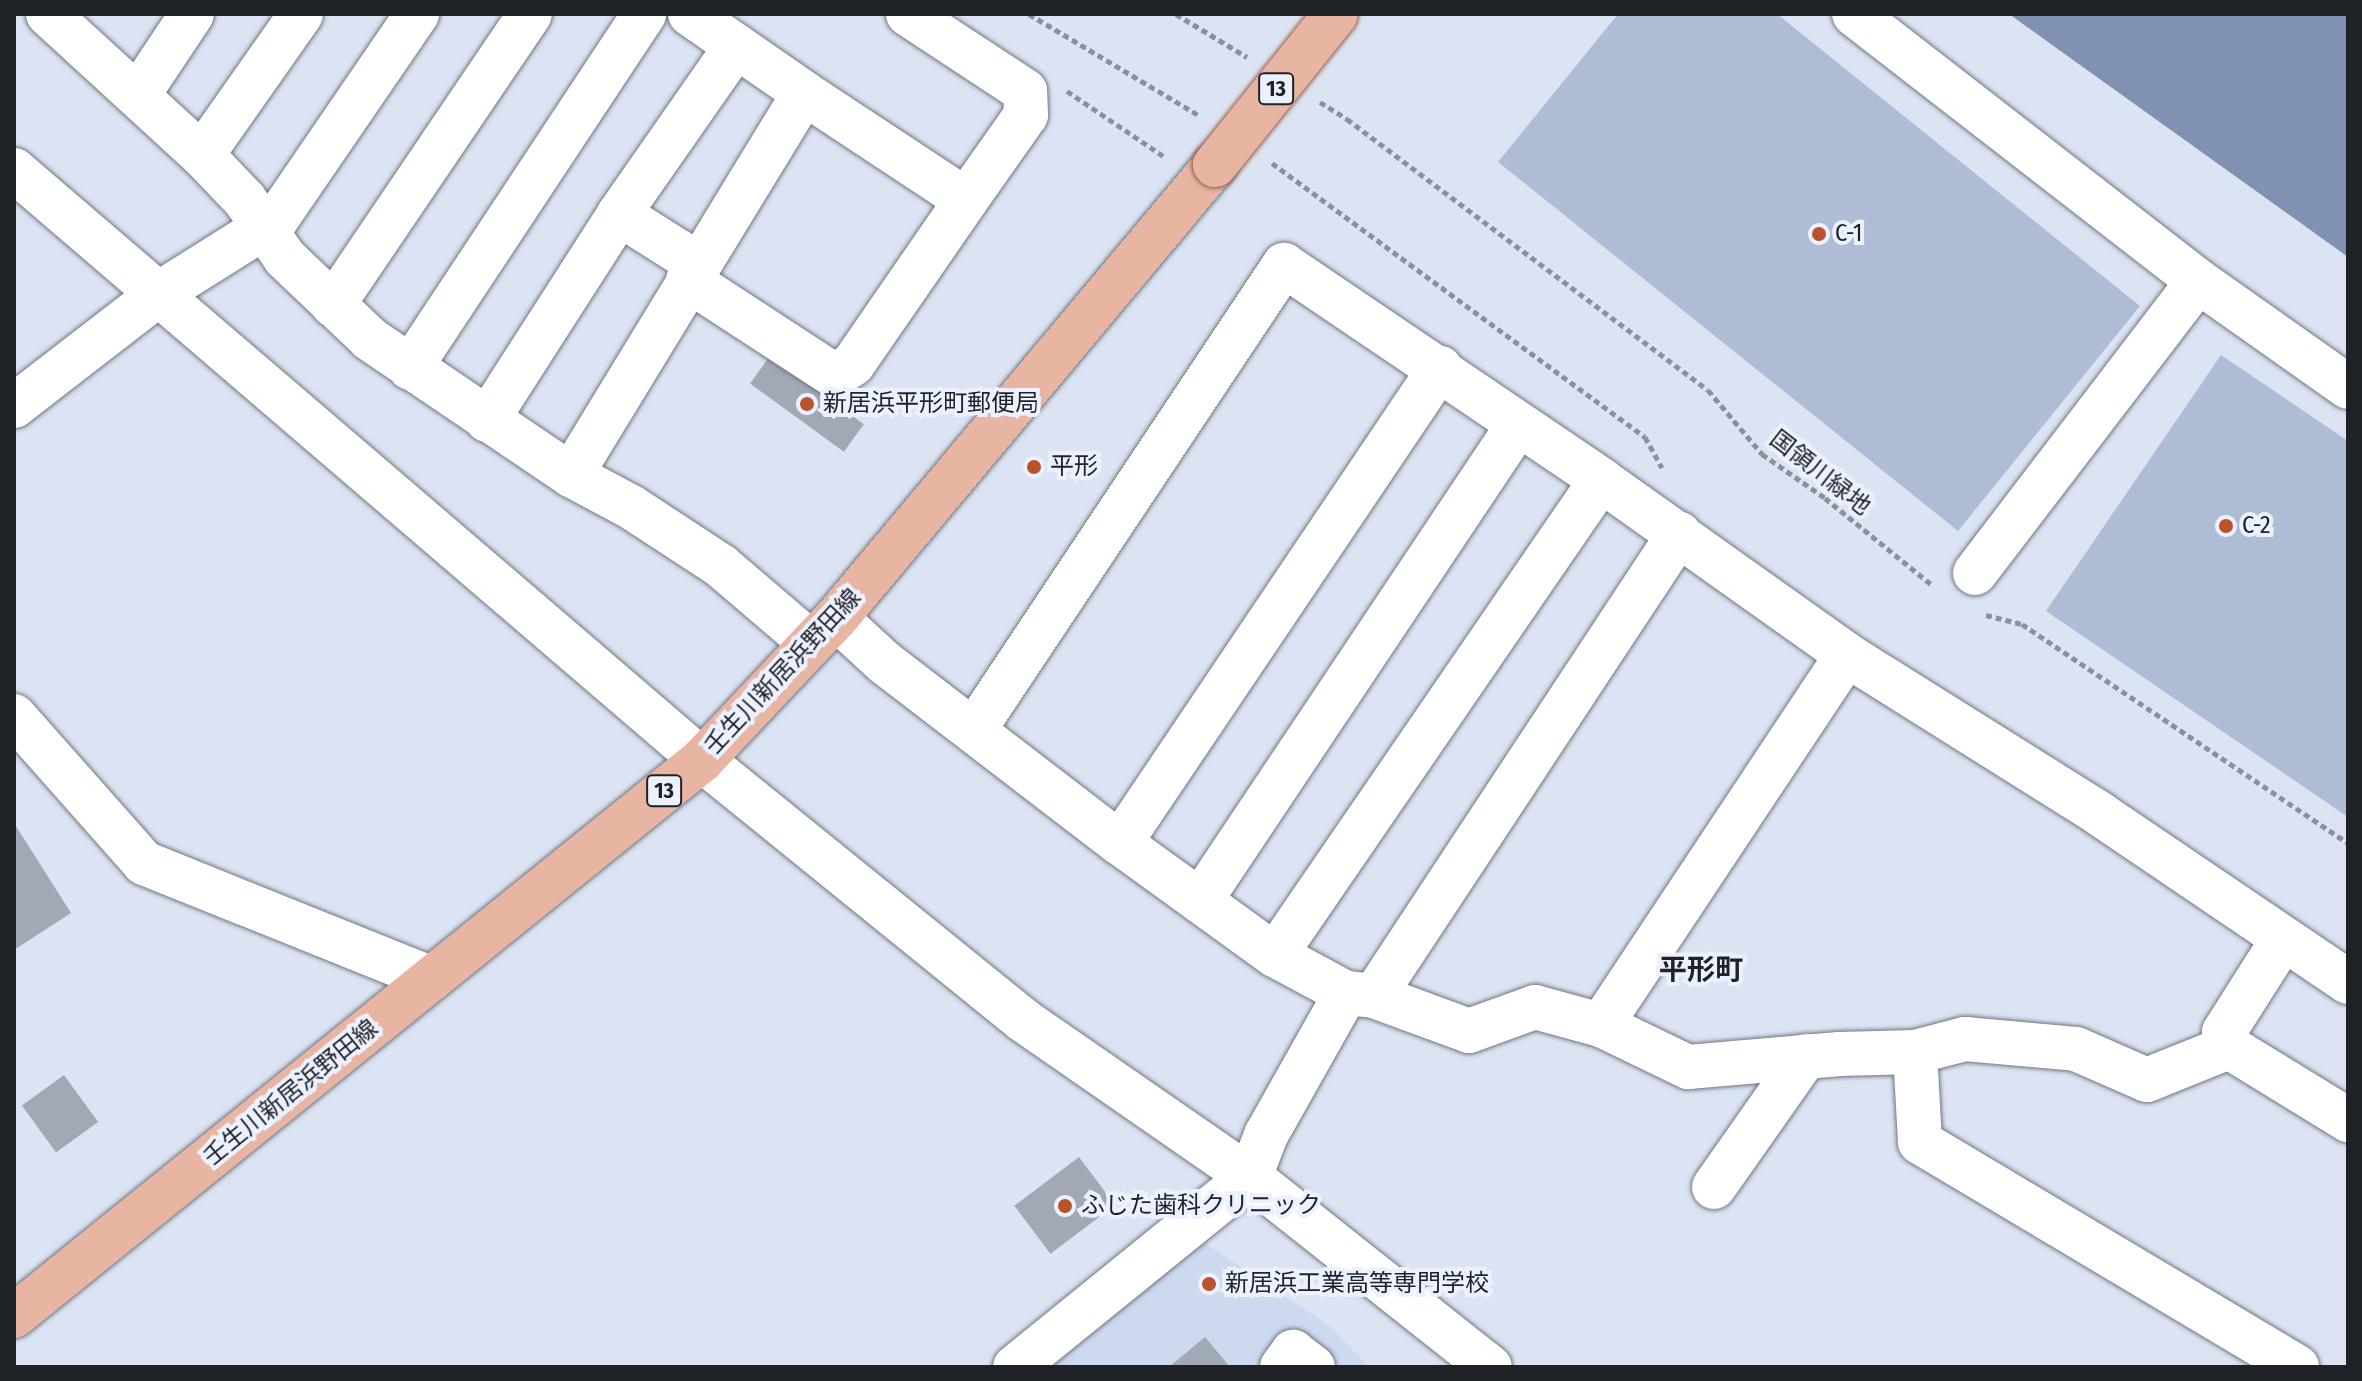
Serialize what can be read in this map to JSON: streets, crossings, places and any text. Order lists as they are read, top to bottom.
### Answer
{
  "streets": {
    "main road": ["13", "壬生川新居浜野田線"],
    "path": ["国領川緑地"]
  },
  "districts": ["平形町"],
  "places": [
    "C-1",
    "新居浜平形町郵便局",
    "平形",
    "C-2",
    "ふじた歯科クリニック",
    "新居浜工業高等専門学校"
  ]
}
